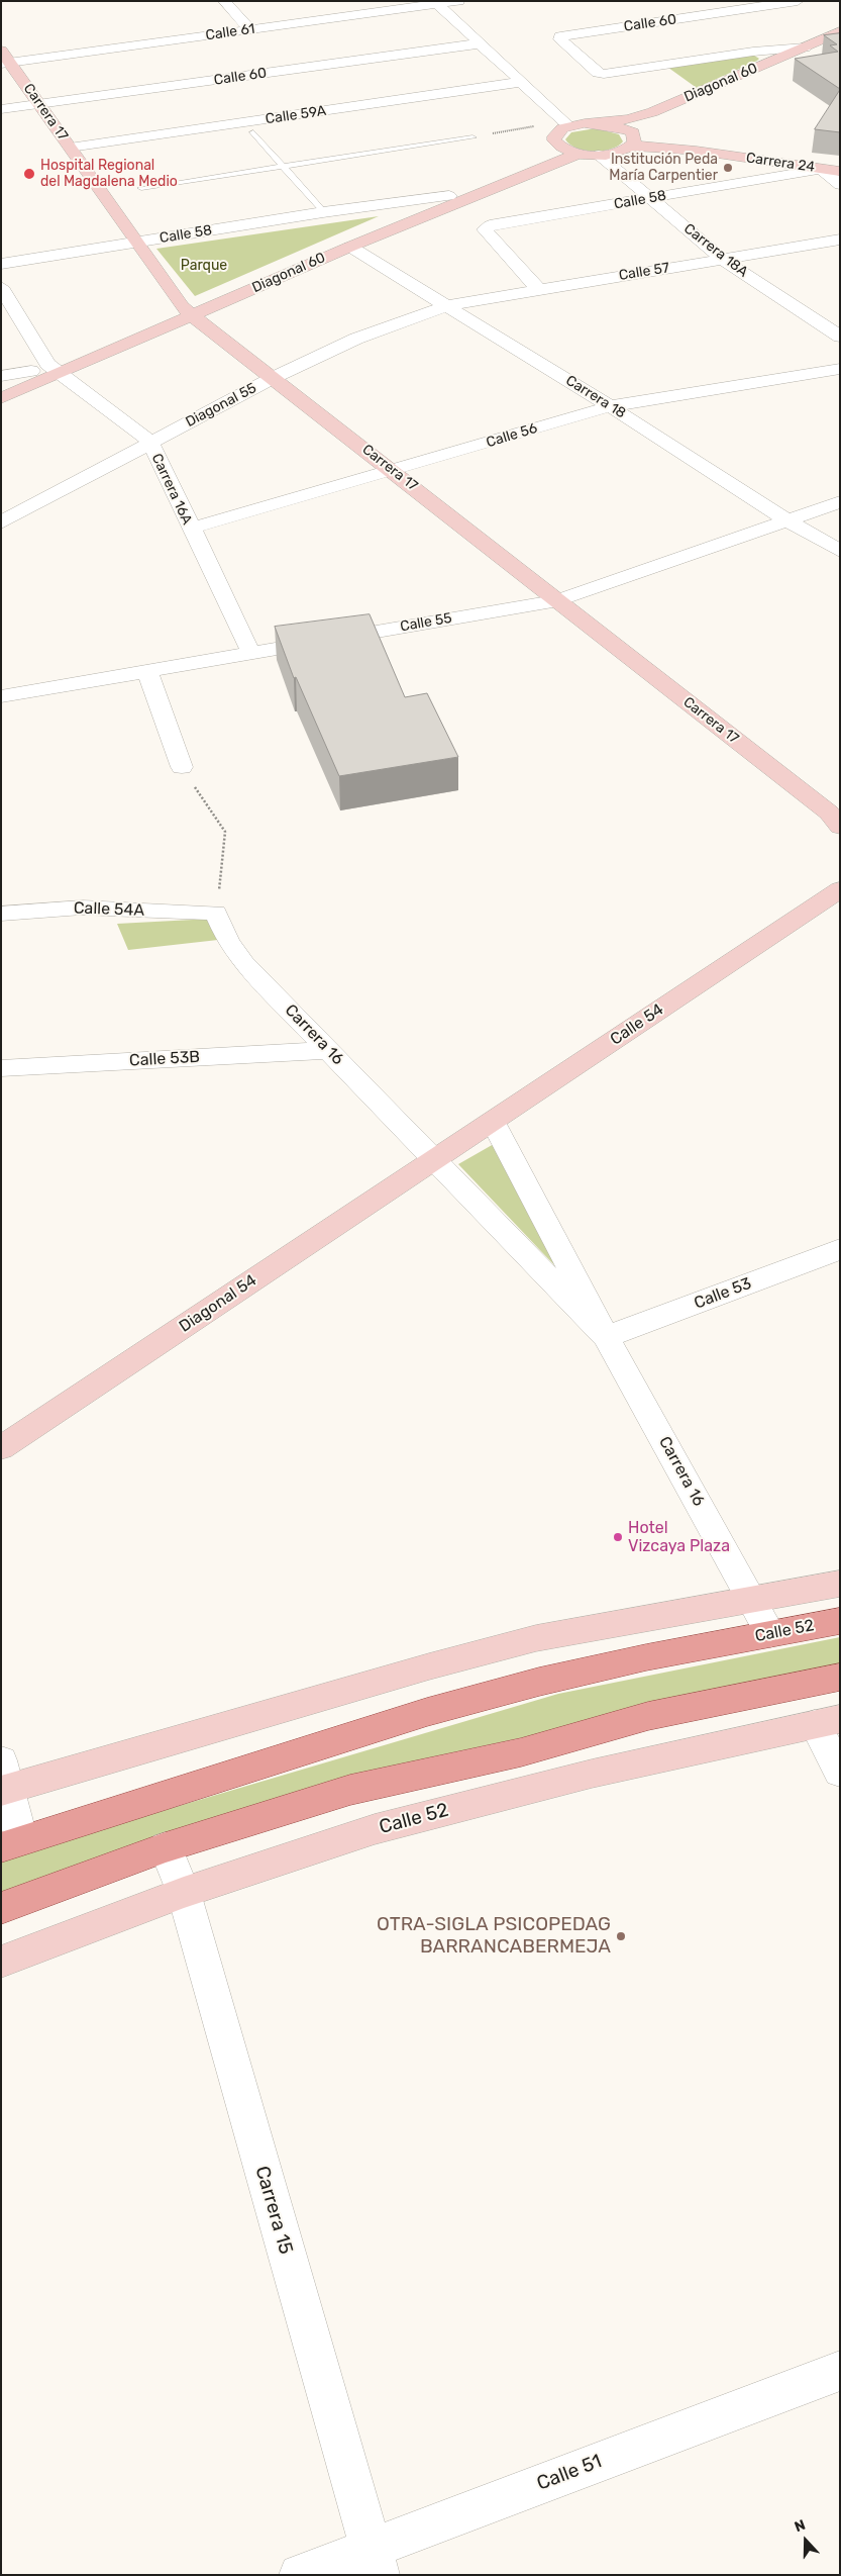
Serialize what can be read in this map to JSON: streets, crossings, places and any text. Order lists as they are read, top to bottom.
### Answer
{
  "streets": {
    "main road": ["Calle 52"],
    "street": [
      "Calle 60",
      "Calle 61",
      "Diagonal 60",
      "Carrera 17",
      "Calle 59A",
      "Carrera 24",
      "Calle 58",
      "Carrera 18A",
      "Calle 57",
      "Carrera 18",
      "Diagonal 55",
      "Calle 56",
      "Carrera 16A",
      "Calle 55",
      "Calle 54A",
      "Calle 54",
      "Carrera 16",
      "Calle 53B",
      "Calle 53",
      "Diagonal 54",
      "Carrera 15",
      "Calle 51"
    ]
  },
  "crossings": [
    ["Calle 60", "Diagonal 60"],
    ["Calle 60", "Carrera 17"],
    ["Calle 61", "Carrera 17"],
    ["Diagonal 60", "Carrera 17"],
    ["Diagonal 60", "Carrera 24"],
    ["Diagonal 60", "Calle 58"],
    ["Diagonal 60", "Carrera 18A"],
    ["Diagonal 60", "Carrera 18"],
    ["Diagonal 60", "Carrera 16A"],
    ["Carrera 17", "Calle 59A"],
    ["Carrera 17", "Calle 58"],
    ["Carrera 17", "Diagonal 55"],
    ["Carrera 17", "Calle 56"],
    ["Carrera 17", "Calle 55"],
    ["Carrera 24", "Calle 58"],
    ["Calle 58", "Carrera 18A"],
    ["Calle 58", "Calle 57"],
    ["Carrera 18A", "Calle 57"],
    ["Calle 57", "Carrera 18"],
    ["Calle 57", "Diagonal 55"],
    ["Carrera 18", "Diagonal 55"],
    ["Carrera 18", "Calle 56"],
    ["Carrera 18", "Calle 55"],
    ["Diagonal 55", "Carrera 16A"],
    ["Calle 56", "Carrera 16A"],
    ["Carrera 16A", "Calle 55"],
    ["Calle 54A", "Carrera 16"],
    ["Calle 54", "Carrera 16"],
    ["Calle 54", "Diagonal 54"],
    ["Carrera 16", "Calle 53B"],
    ["Carrera 16", "Calle 53"],
    ["Carrera 16", "Diagonal 54"],
    ["Carrera 16", "Calle 52"],
    ["Calle 52", "Carrera 15"],
    ["Carrera 15", "Calle 51"]
  ],
  "parks": ["Parque"],
  "places": [
    "Institución Peda María Carpentier",
    "Hospital Regional del Magdalena Medio",
    "Hotel Vizcaya Plaza",
    "OTRA-SIGLA PSICOPEDAG BARRANCABERMEJA"
  ],
  "north": "top"
}
